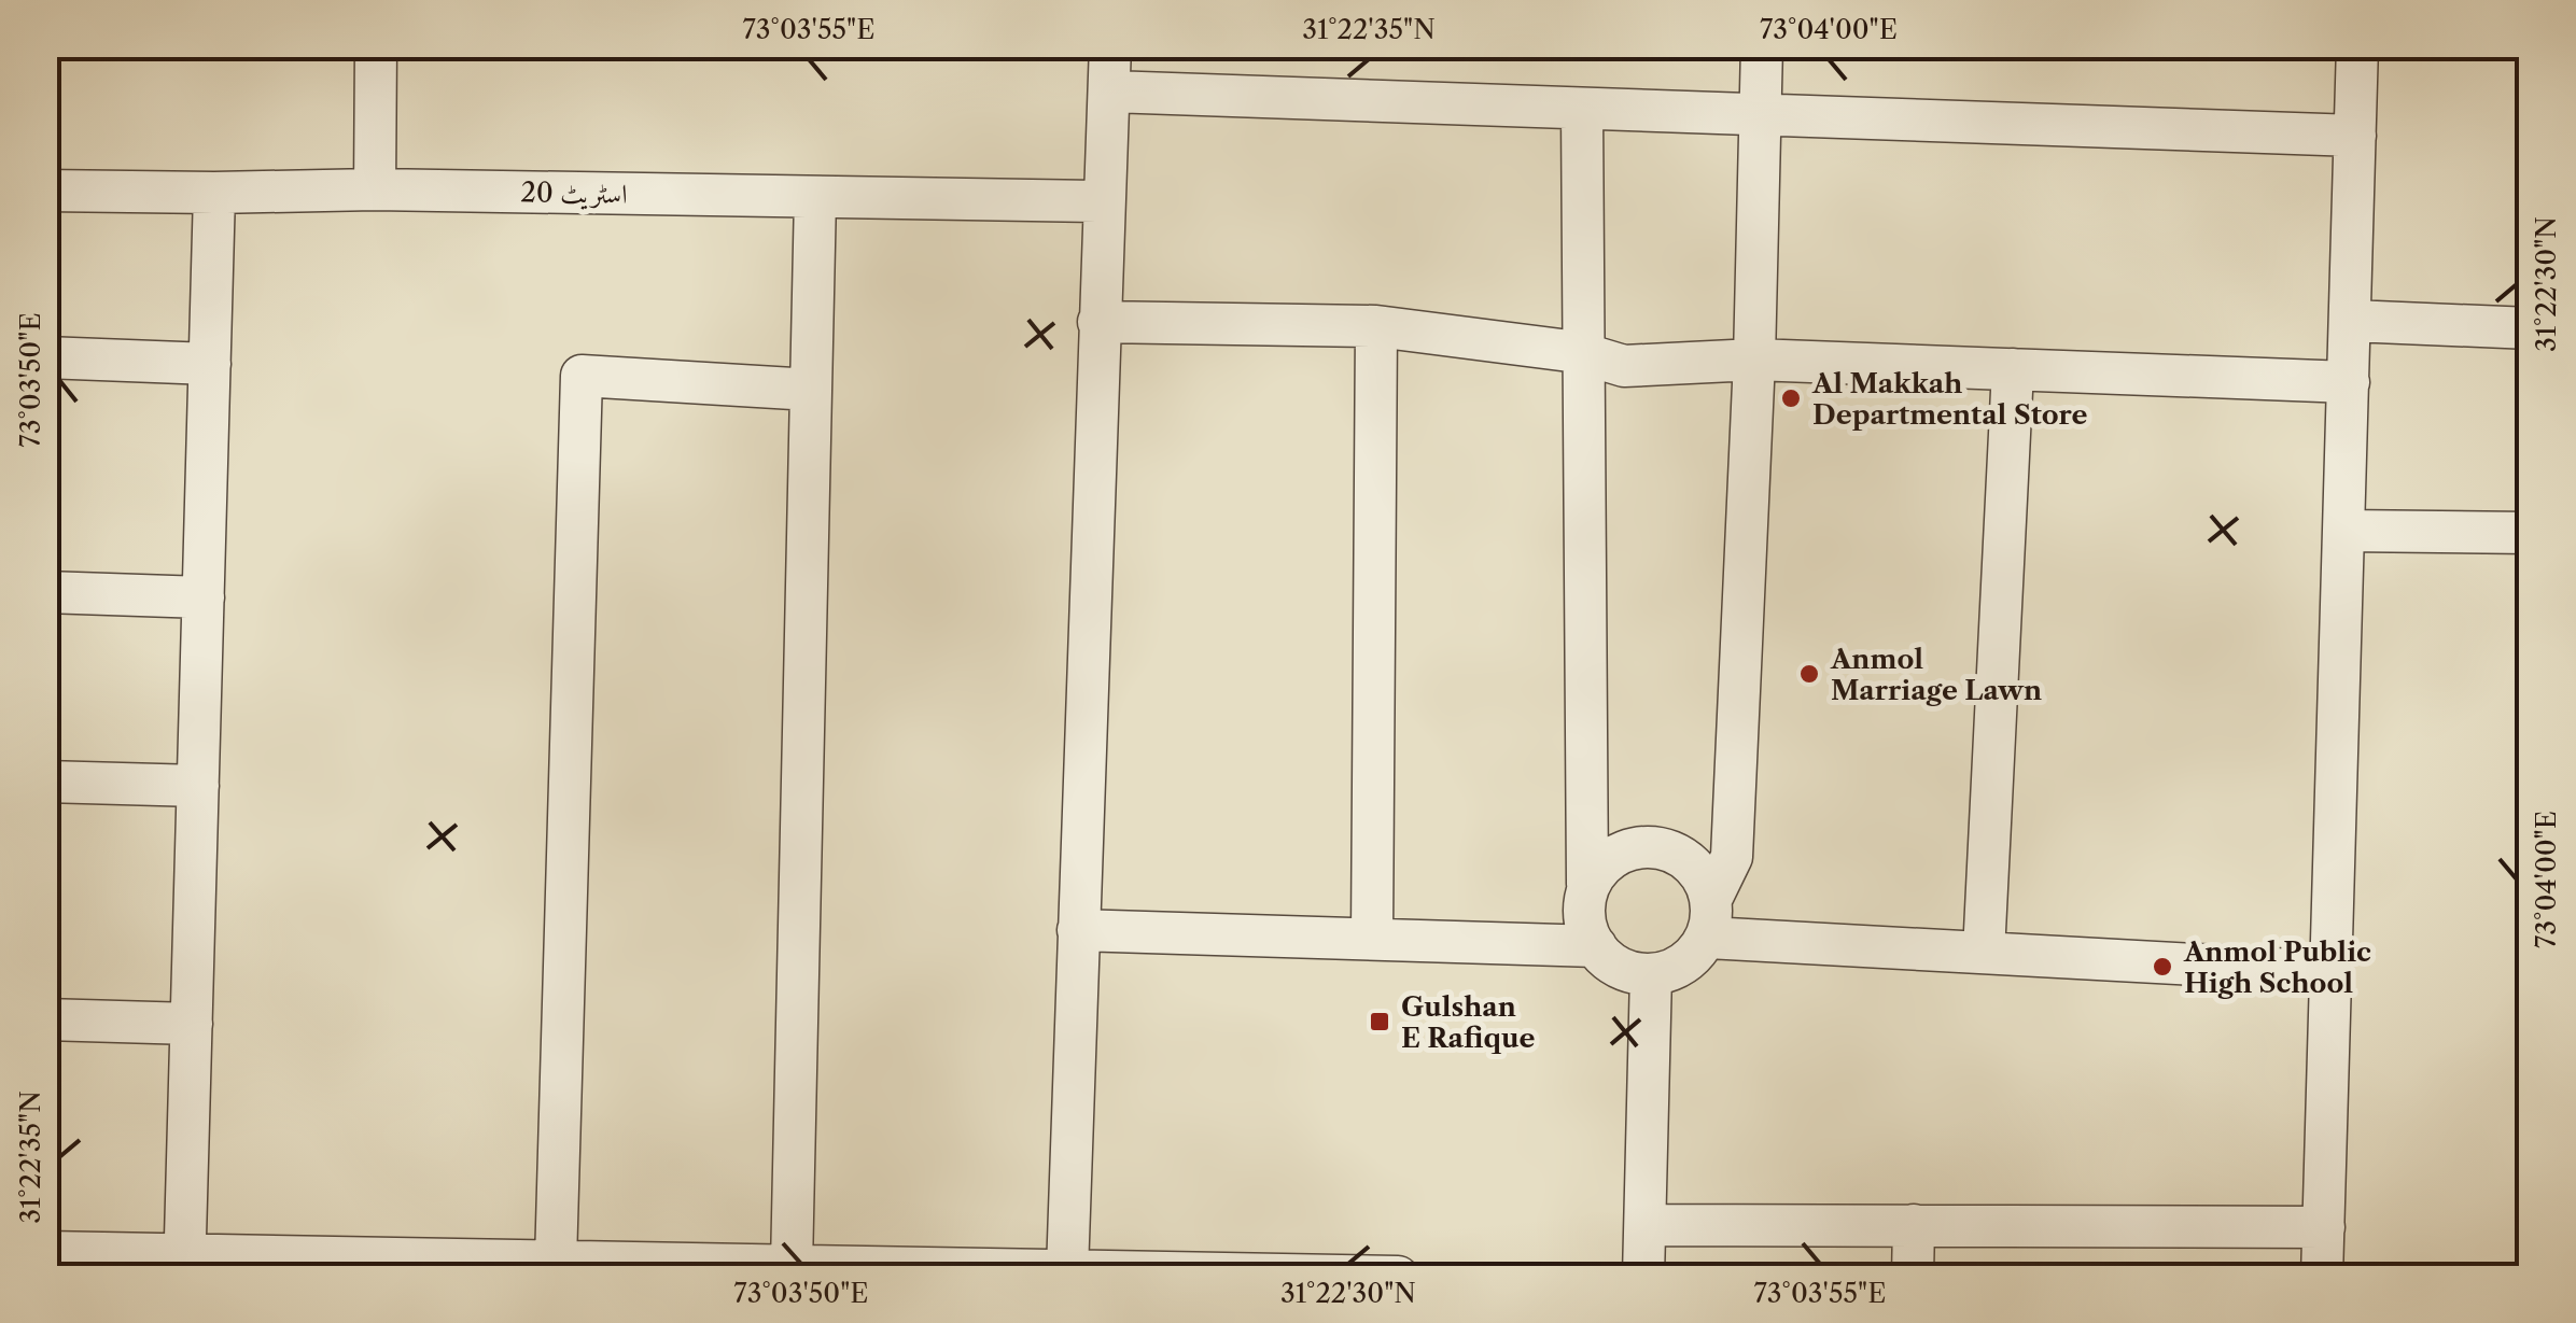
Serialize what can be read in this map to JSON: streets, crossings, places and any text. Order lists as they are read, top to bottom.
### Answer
{
  "streets": {
    "street": ["اسٹریٹ 20"]
  },
  "places": {
    "other": ["Al Makkah Departmental Store", "Anmol Marriage Lawn", "Anmol Public High School"],
    "transit": ["Gulshan E Rafique"]
  },
  "coordinates": [
    "73°03'55\"E",
    "31°22'35\"N",
    "73°04'00\"E",
    "31°22'30\"N",
    "73°03'50\"E"
  ]
}
